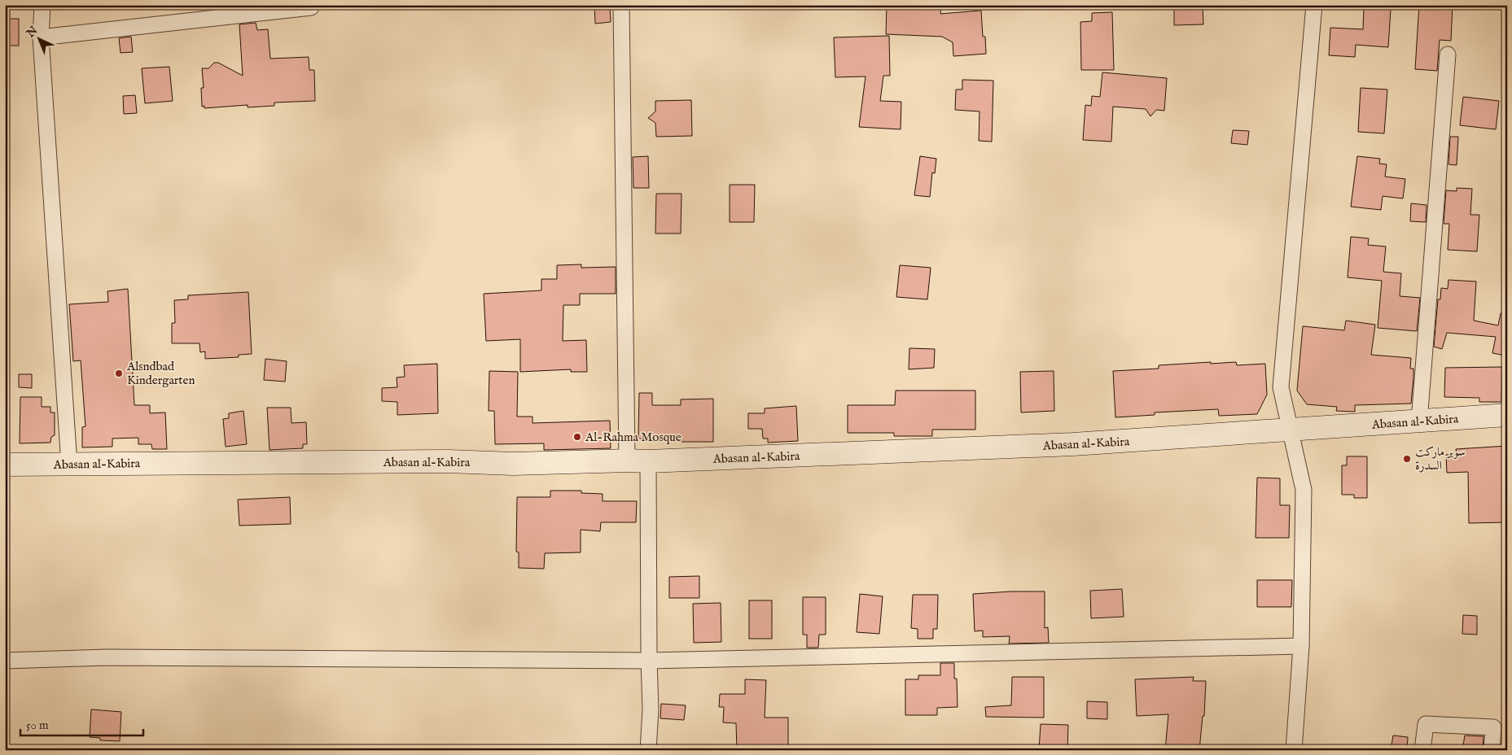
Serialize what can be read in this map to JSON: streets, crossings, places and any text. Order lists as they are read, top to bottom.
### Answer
{
  "streets": {
    "main road": ["Abasan al-Kabira"]
  },
  "places": ["Alsndbad Kindergarten", "Al-Rahma Mosque", "سوبر ماركت السدرة"],
  "scale_bar": "50 m",
  "north": "top left"
}
